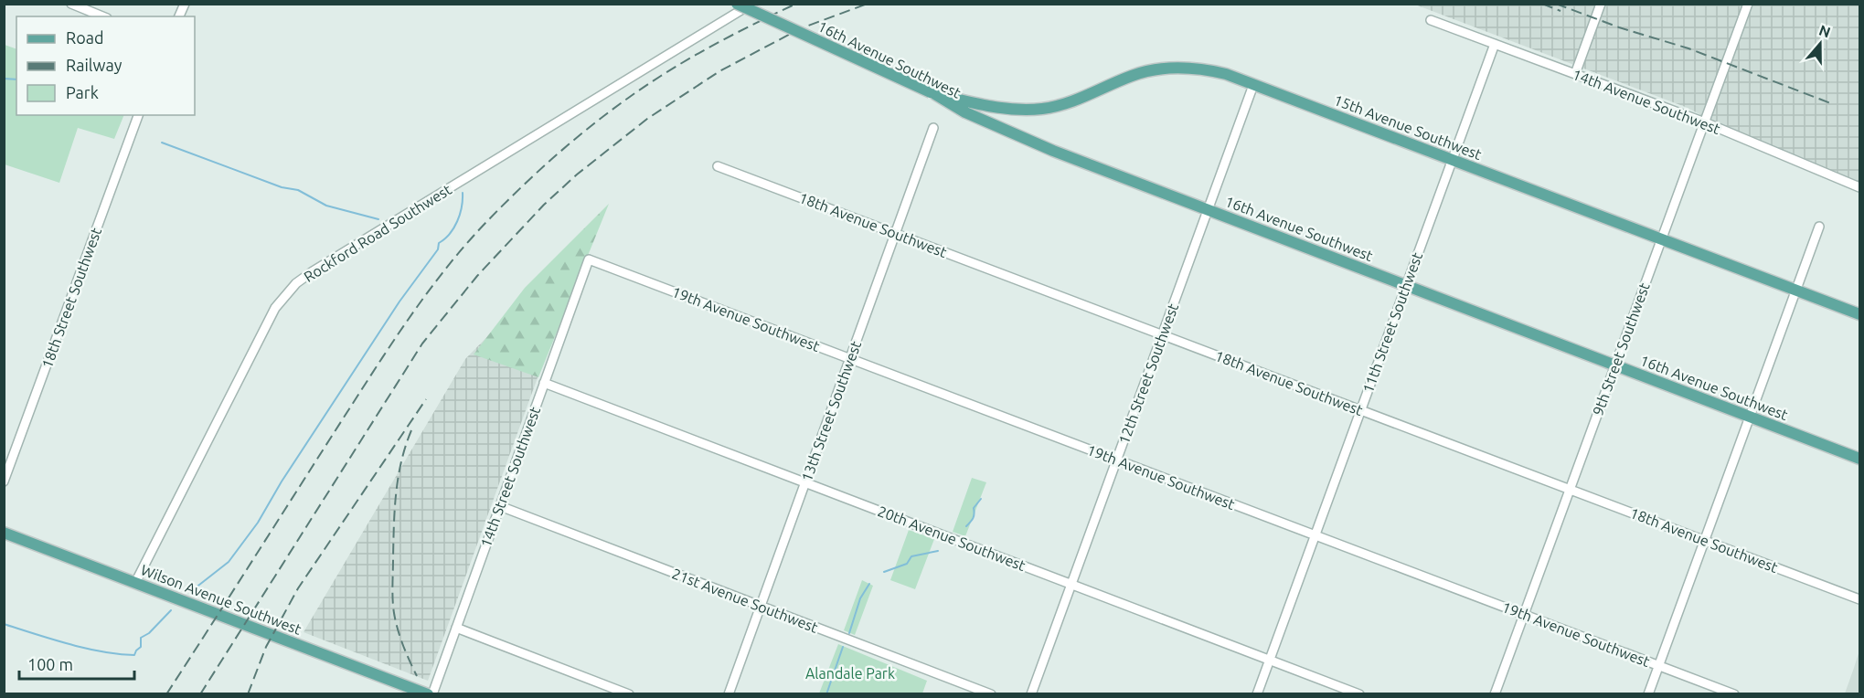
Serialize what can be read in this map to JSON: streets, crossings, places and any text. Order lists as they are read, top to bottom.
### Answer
{
  "streets": {
    "main road": ["16th Avenue Southwest", "15th Avenue Southwest", "Wilson Avenue Southwest"],
    "street": [
      "14th Avenue Southwest",
      "18th Avenue Southwest",
      "Rockford Road Southwest",
      "18th Street Southwest",
      "19th Avenue Southwest",
      "11th Street Southwest",
      "9th Street Southwest",
      "12th Street Southwest",
      "13th Street Southwest",
      "14th Street Southwest",
      "20th Avenue Southwest",
      "21st Avenue Southwest"
    ]
  },
  "crossings": [
    ["16th Avenue Southwest", "15th Avenue Southwest"],
    ["16th Avenue Southwest", "11th Street Southwest"],
    ["16th Avenue Southwest", "9th Street Southwest"],
    ["16th Avenue Southwest", "12th Street Southwest"],
    ["14th Avenue Southwest", "11th Street Southwest"],
    ["14th Avenue Southwest", "9th Street Southwest"],
    ["15th Avenue Southwest", "11th Street Southwest"],
    ["15th Avenue Southwest", "9th Street Southwest"],
    ["15th Avenue Southwest", "12th Street Southwest"],
    ["18th Avenue Southwest", "11th Street Southwest"],
    ["18th Avenue Southwest", "9th Street Southwest"],
    ["18th Avenue Southwest", "12th Street Southwest"],
    ["18th Avenue Southwest", "13th Street Southwest"],
    ["Rockford Road Southwest", "Wilson Avenue Southwest"],
    ["19th Avenue Southwest", "11th Street Southwest"],
    ["19th Avenue Southwest", "9th Street Southwest"],
    ["19th Avenue Southwest", "12th Street Southwest"],
    ["19th Avenue Southwest", "13th Street Southwest"],
    ["19th Avenue Southwest", "14th Street Southwest"],
    ["11th Street Southwest", "20th Avenue Southwest"],
    ["12th Street Southwest", "20th Avenue Southwest"],
    ["13th Street Southwest", "20th Avenue Southwest"],
    ["13th Street Southwest", "21st Avenue Southwest"],
    ["14th Street Southwest", "20th Avenue Southwest"],
    ["14th Street Southwest", "21st Avenue Southwest"]
  ],
  "parks": ["Alandale Park"],
  "legend": ["Road", "Railway", "Park"],
  "scale_bar": "100 m",
  "north": "top"
}
